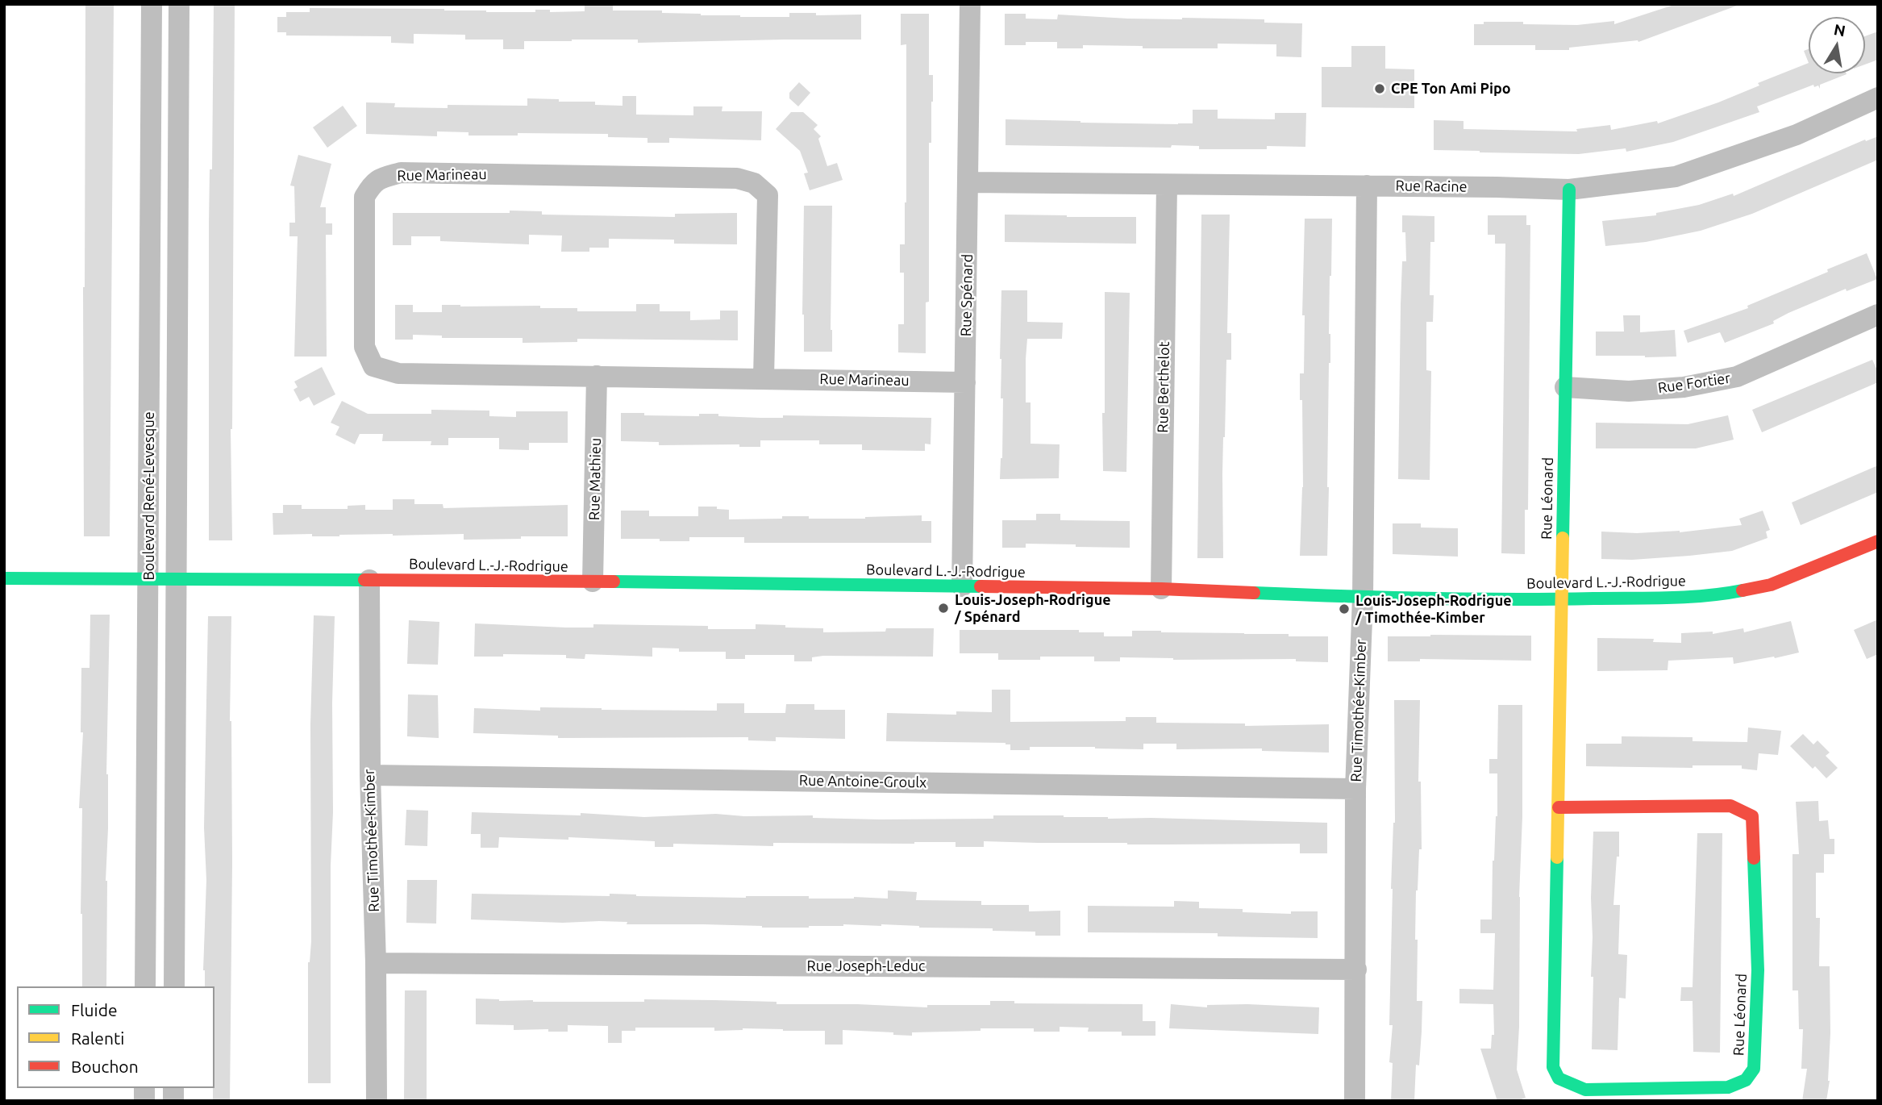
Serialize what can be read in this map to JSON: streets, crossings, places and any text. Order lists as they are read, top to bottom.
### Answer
{
  "streets": {
    "street": [
      "Rue Marineau",
      "Rue Racine",
      "Rue Spénard",
      "Rue Fortier",
      "Rue Berthelot",
      "Rue Mathieu",
      "Boulevard René-Levesque",
      "Rue Léonard",
      "Boulevard L.-J.-Rodrigue",
      "Rue Timothée-Kimber",
      "Rue Antoine-Groulx",
      "Rue Joseph-Leduc"
    ]
  },
  "crossings": [
    ["Rue Marineau", "Rue Spénard"],
    ["Rue Marineau", "Rue Mathieu"],
    ["Rue Racine", "Rue Spénard"],
    ["Rue Racine", "Rue Berthelot"],
    ["Rue Racine", "Rue Léonard"],
    ["Rue Racine", "Rue Timothée-Kimber"],
    ["Rue Spénard", "Boulevard L.-J.-Rodrigue"],
    ["Rue Fortier", "Rue Léonard"],
    ["Rue Berthelot", "Boulevard L.-J.-Rodrigue"],
    ["Rue Mathieu", "Boulevard L.-J.-Rodrigue"],
    ["Boulevard René-Levesque", "Boulevard L.-J.-Rodrigue"],
    ["Rue Léonard", "Boulevard L.-J.-Rodrigue"],
    ["Boulevard L.-J.-Rodrigue", "Rue Timothée-Kimber"],
    ["Rue Timothée-Kimber", "Rue Antoine-Groulx"],
    ["Rue Timothée-Kimber", "Rue Joseph-Leduc"]
  ],
  "places": ["CPE Ton Ami Pipo", "Louis-Joseph-Rodrigue / Spénard", "Louis-Joseph-Rodrigue / Timothée-Kimber"],
  "legend": ["Fluide", "Ralenti", "Bouchon"],
  "north": "top"
}
